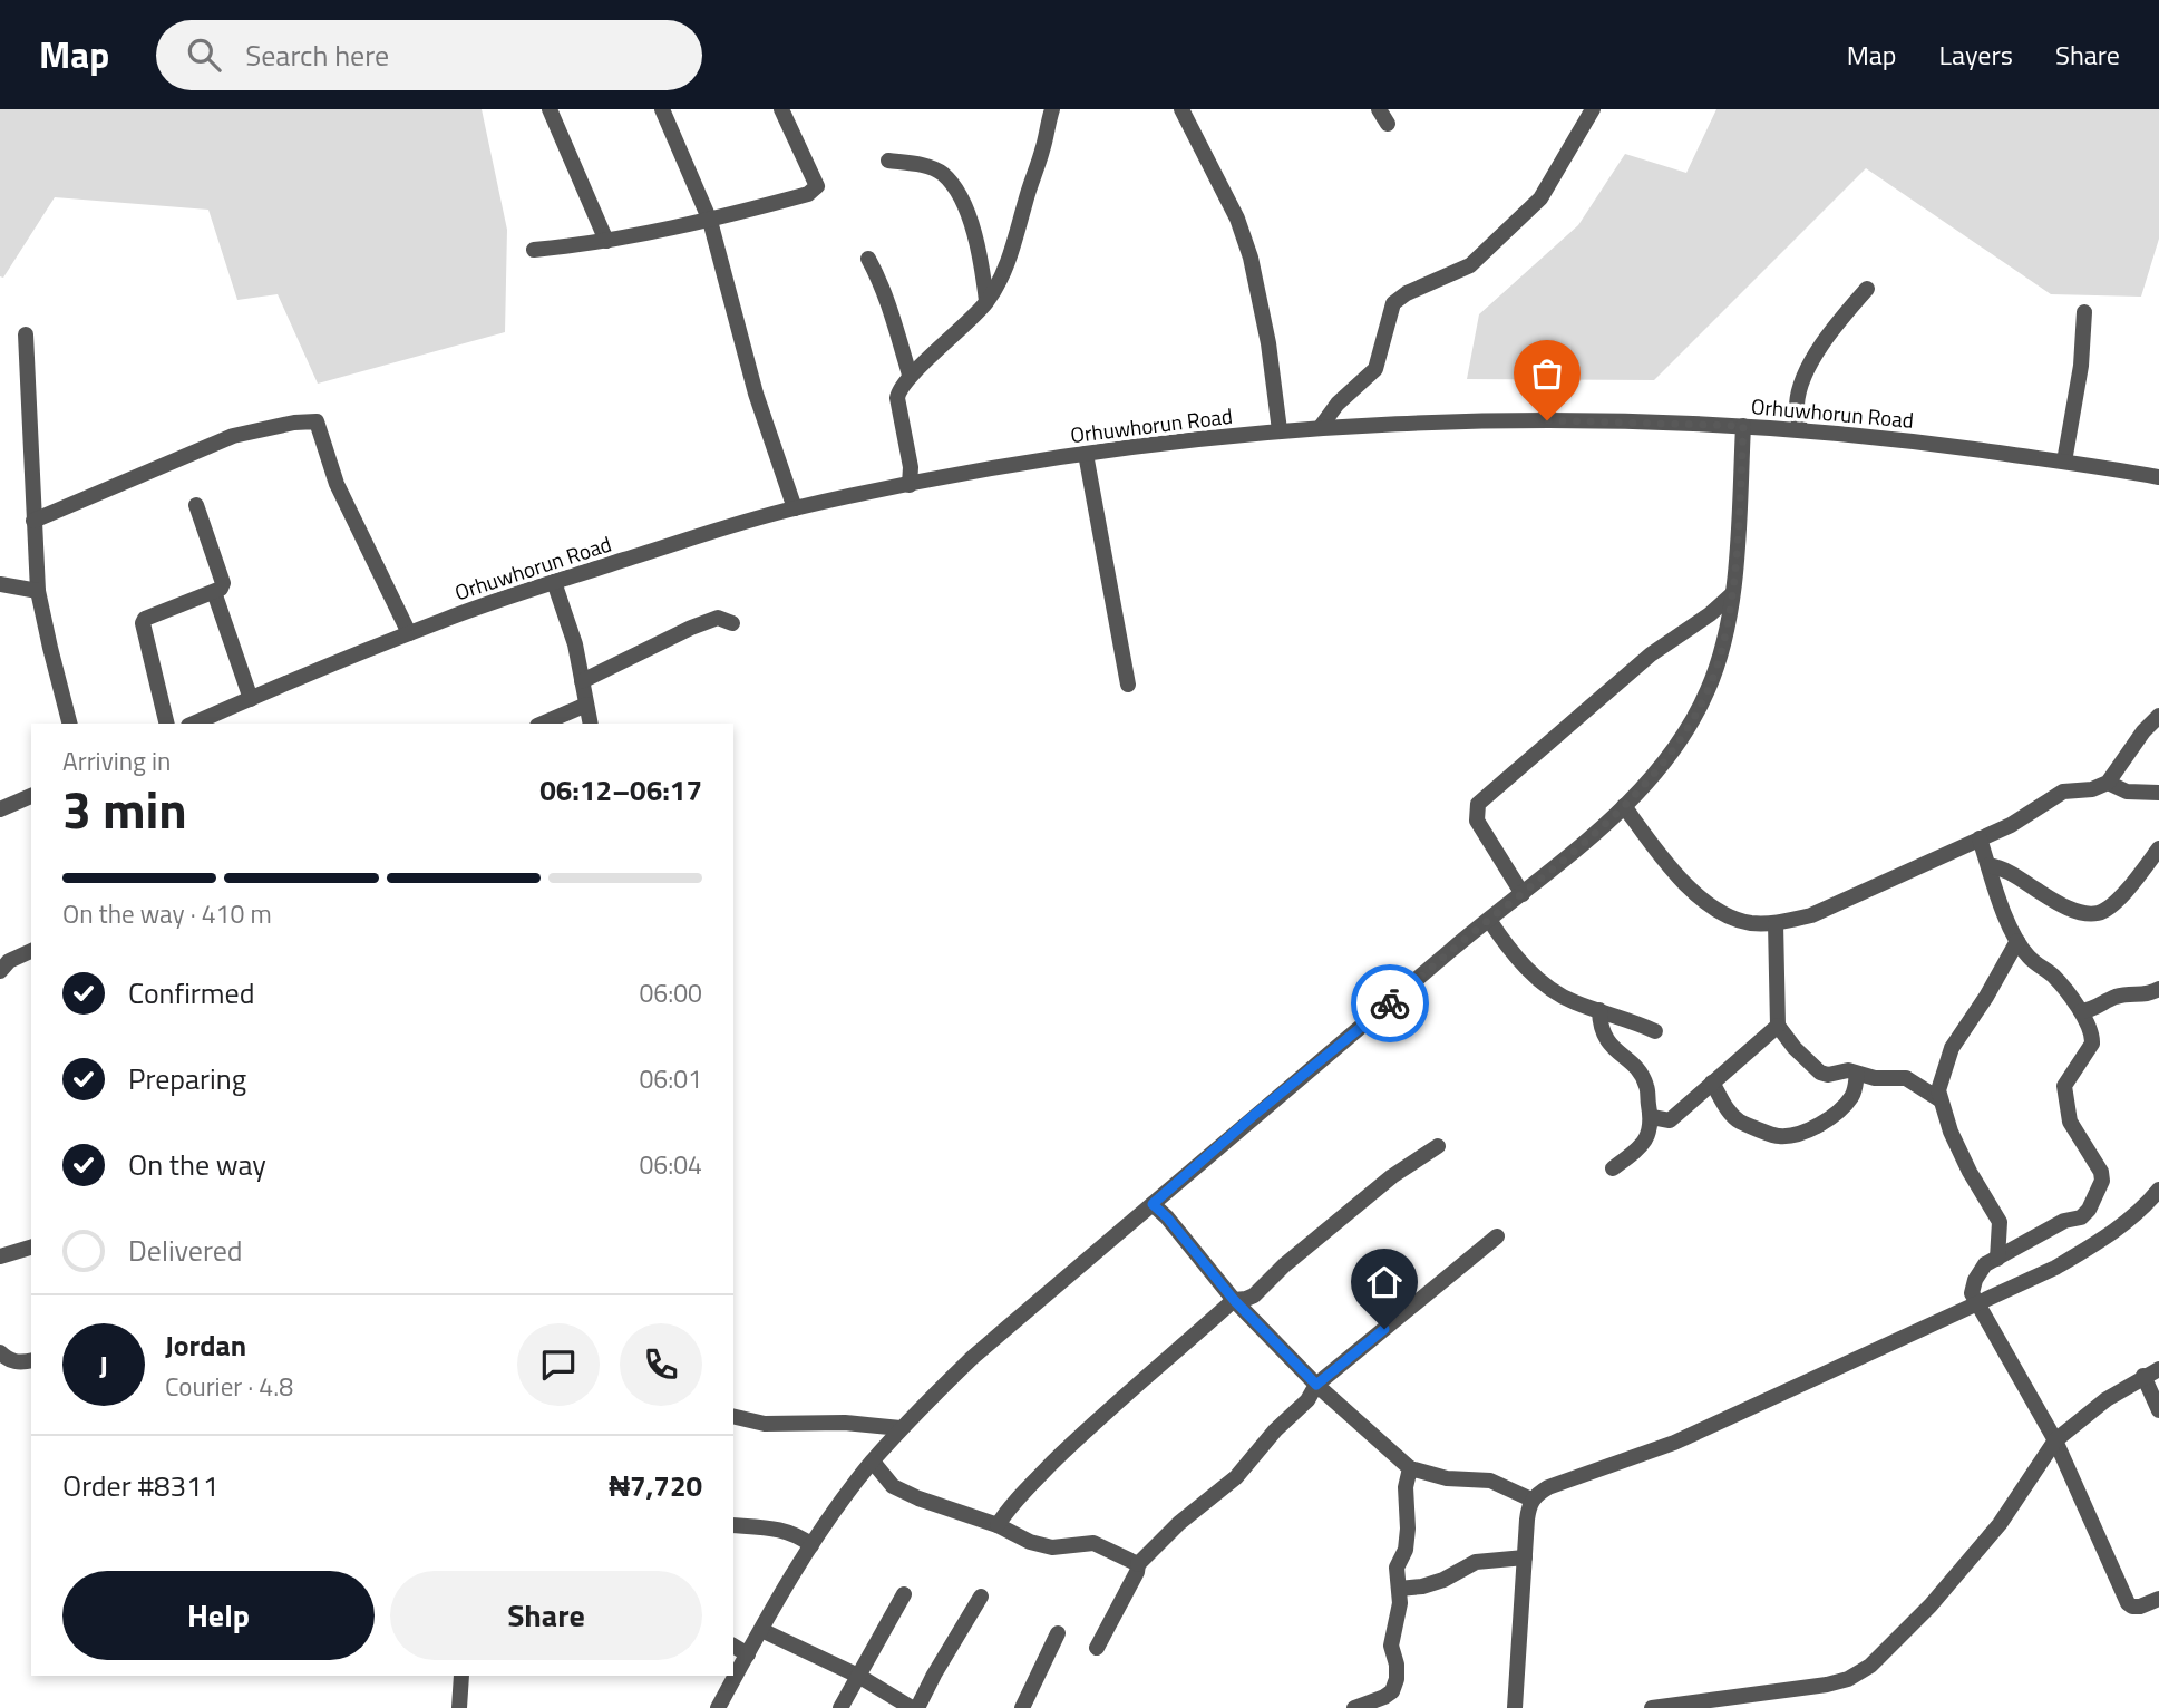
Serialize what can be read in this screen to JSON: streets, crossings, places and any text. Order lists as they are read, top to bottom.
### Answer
{
  "streets": {
    "street": ["Orhuwhorun Road"]
  },
  "page": {
    "header": "Map",
    "search": "Search here",
    "nav": ["Map", "Layers", "Share"],
    "heading": ["3 min", "Arriving in", "06:12–06:17"],
    "panel": [
      "Jordan",
      "Courier · 4.8",
      "Order #8311",
      "₦7,720"
    ],
    "bar": "On the way · 410 m",
    "list": [
      ["Confirmed", "06:00"],
      ["Preparing", "06:01"],
      ["On the way", "06:04"],
      "Delivered"
    ],
    "round": "J",
    "buttons": ["Help", "Share"]
  }
}
